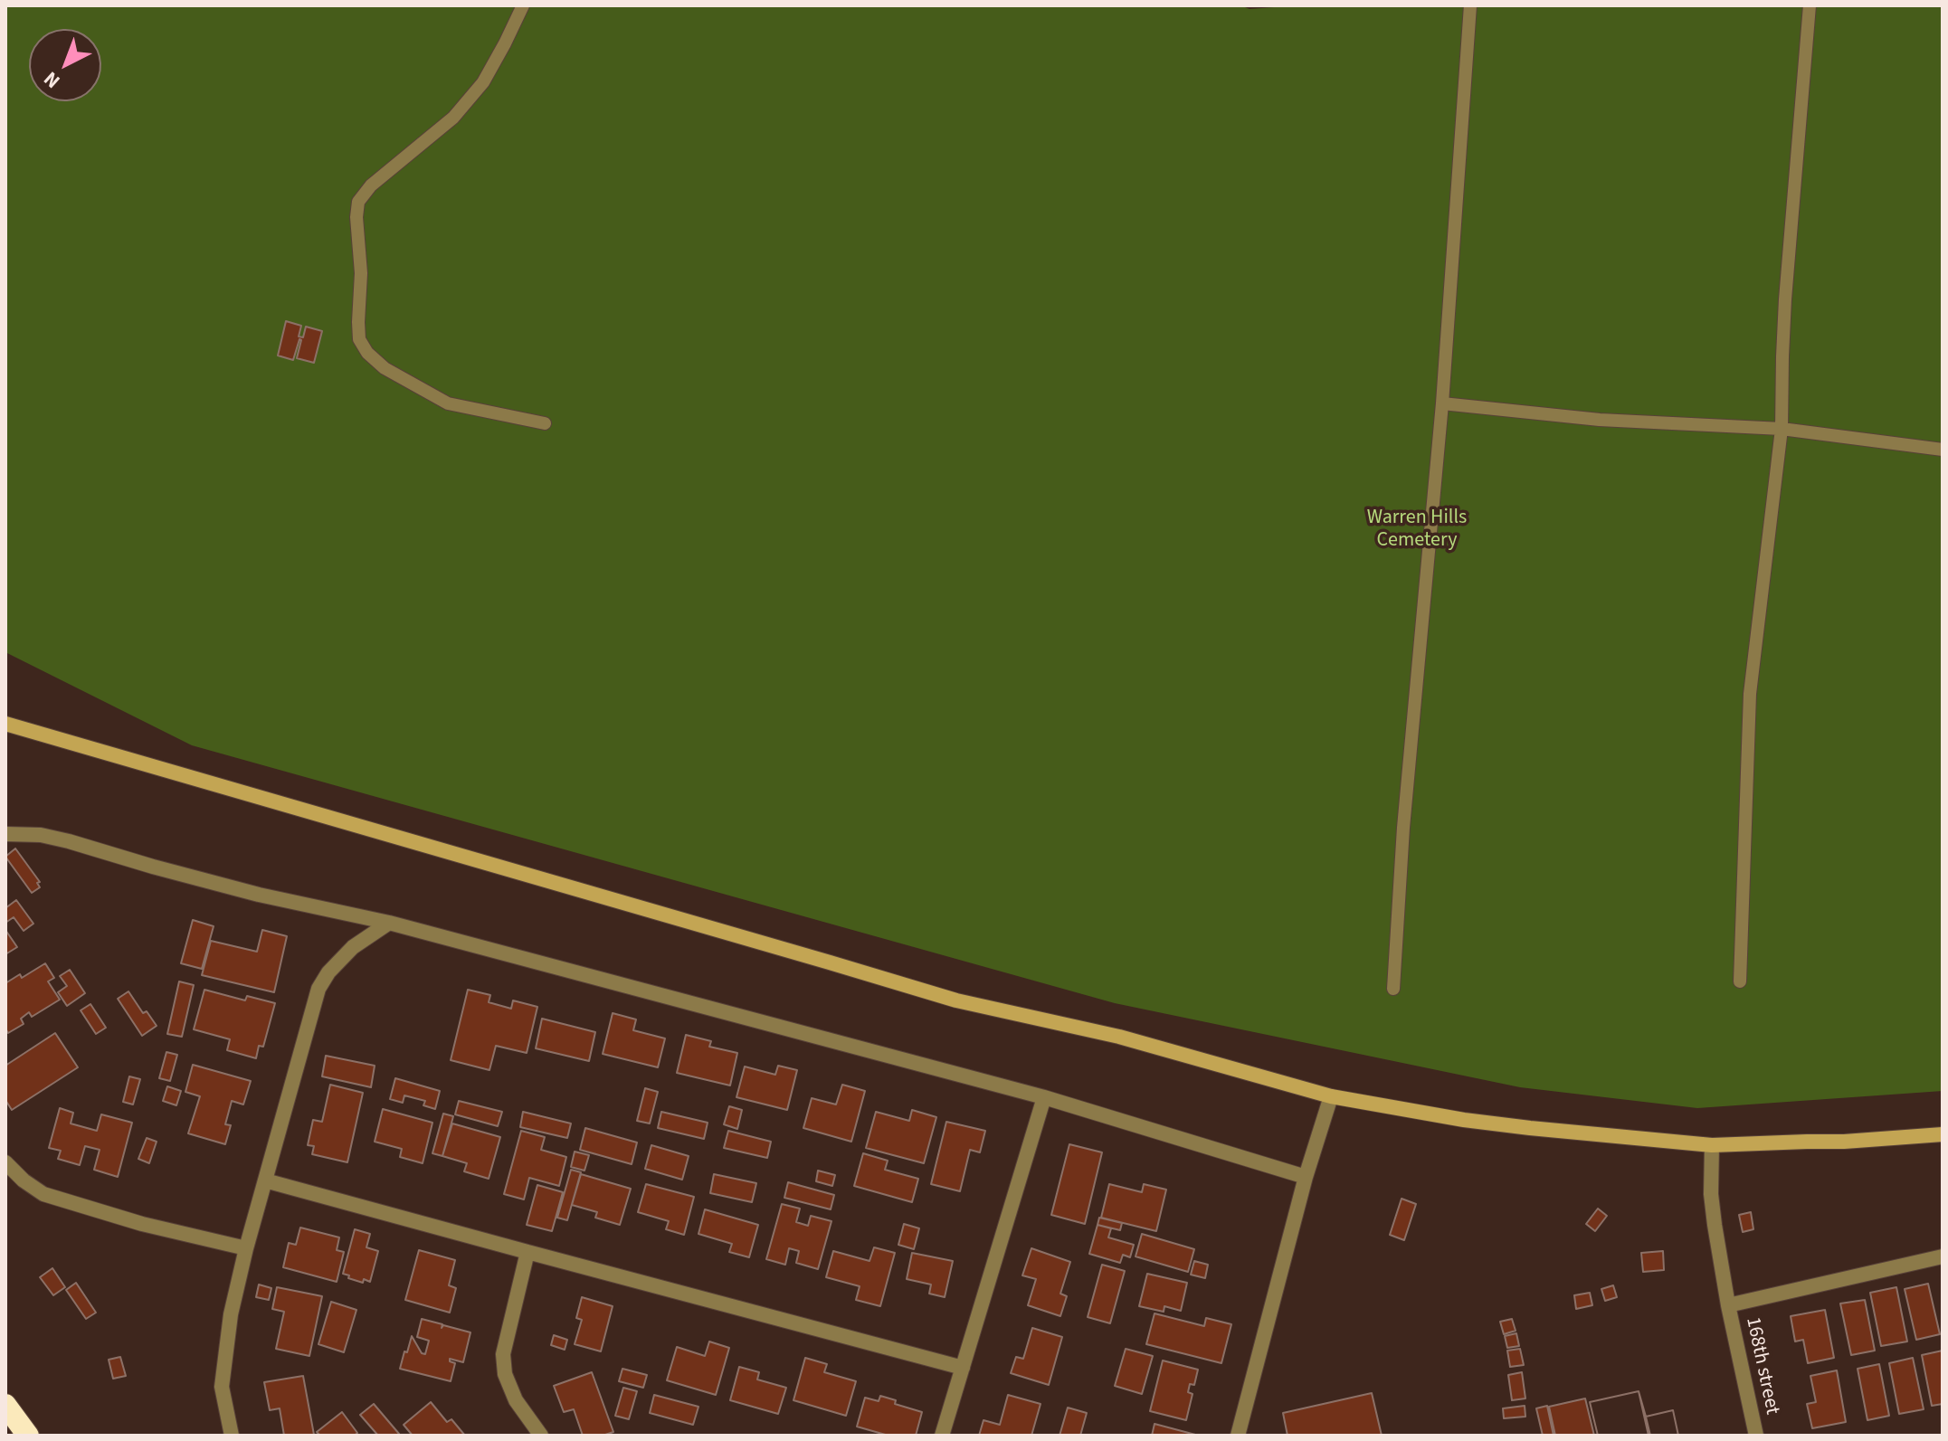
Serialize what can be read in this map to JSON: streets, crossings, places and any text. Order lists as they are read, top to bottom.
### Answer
{
  "streets": {
    "street": ["168th street"]
  },
  "parks": ["Warren Hills Cemetery"],
  "north": "bottom left"
}
